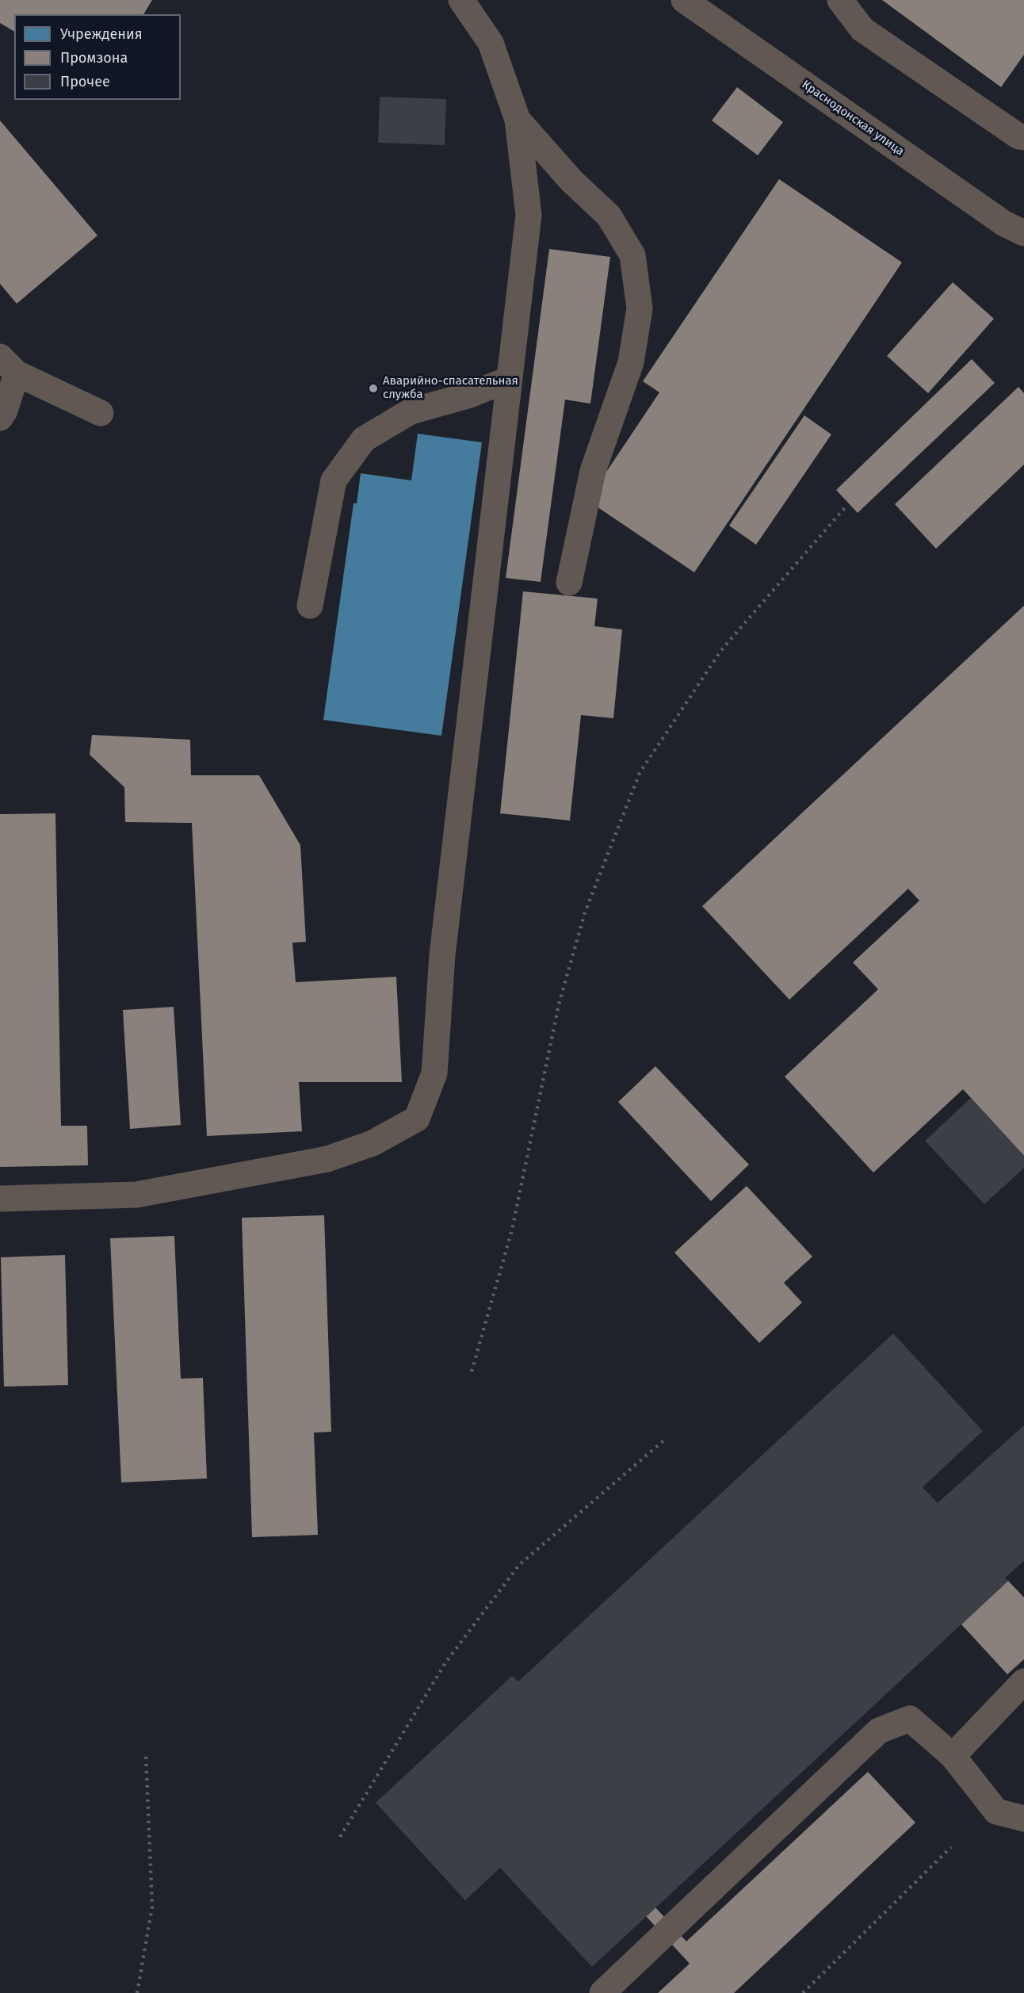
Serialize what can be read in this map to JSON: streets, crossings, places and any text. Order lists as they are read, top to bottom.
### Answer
{
  "streets": {
    "street": ["Краснодонская улица"]
  },
  "places": ["Аварийно-спасательная служба"],
  "legend": ["Учреждения", "Промзона", "Прочее"]
}
